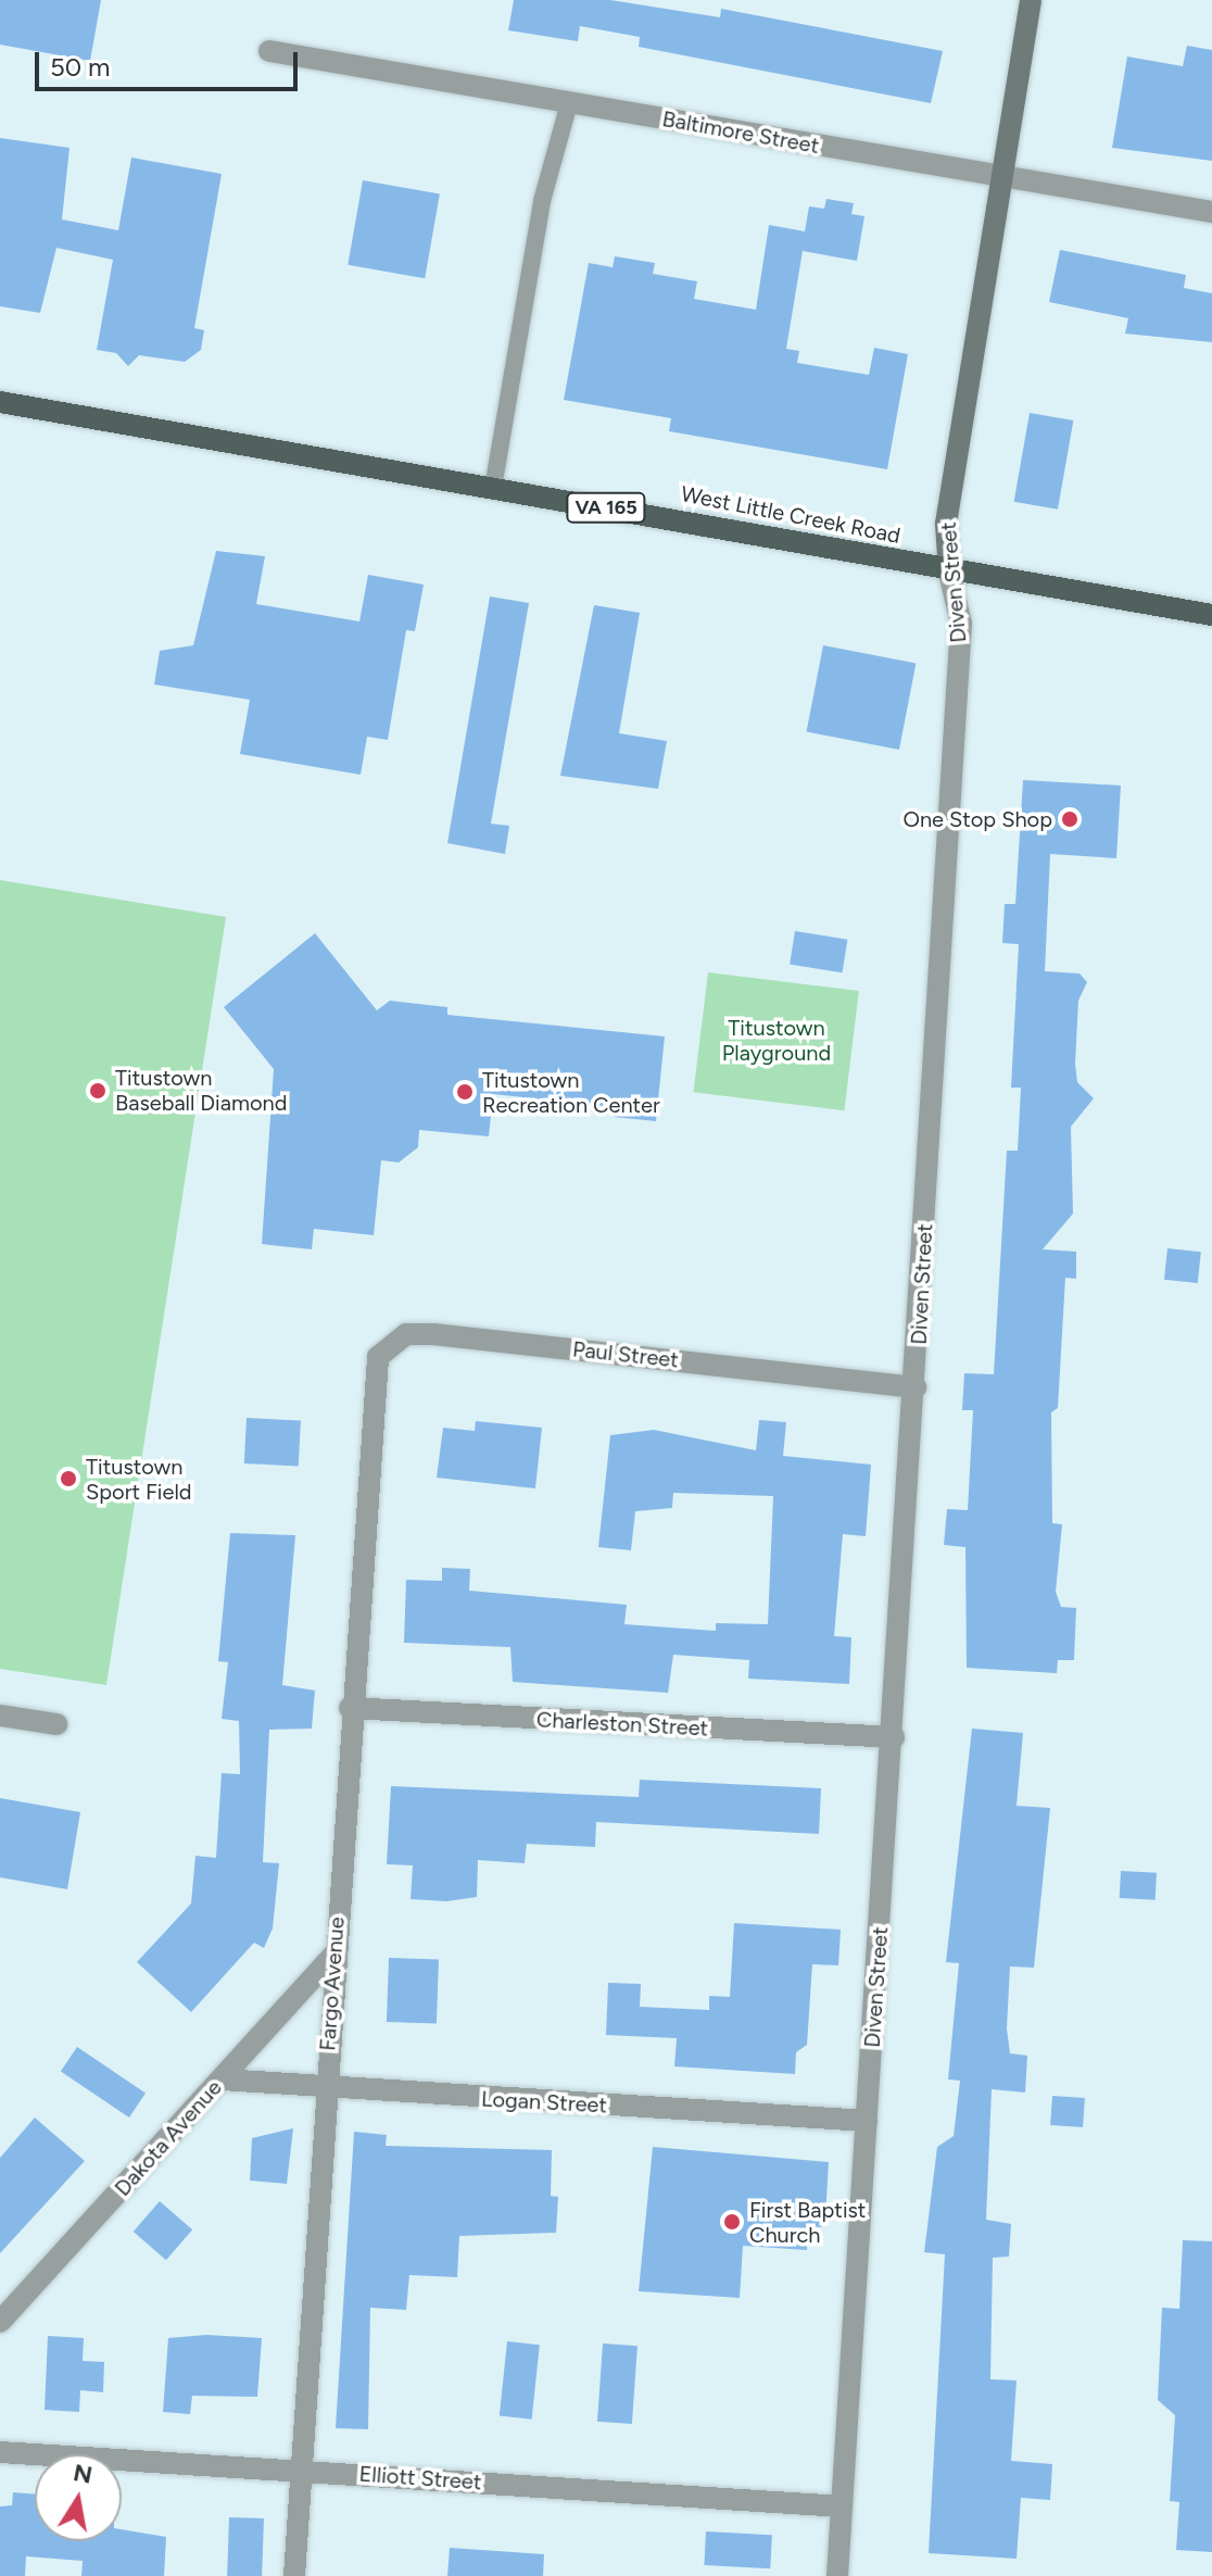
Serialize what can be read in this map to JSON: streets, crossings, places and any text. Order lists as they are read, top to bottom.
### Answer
{
  "streets": {
    "main road": ["VA 165", "West Little Creek Road", "Diven Street"],
    "street": [
      "Baltimore Street",
      "Paul Street",
      "Charleston Street",
      "Fargo Avenue",
      "Logan Street",
      "Dakota Avenue",
      "Elliott Street"
    ]
  },
  "crossings": [
    ["Baltimore Street", "Diven Street"],
    ["West Little Creek Road", "Diven Street"],
    ["Diven Street", "Paul Street"],
    ["Diven Street", "Charleston Street"],
    ["Diven Street", "Logan Street"],
    ["Diven Street", "Elliott Street"],
    ["Paul Street", "Fargo Avenue"],
    ["Charleston Street", "Fargo Avenue"],
    ["Fargo Avenue", "Logan Street"],
    ["Fargo Avenue", "Dakota Avenue"],
    ["Fargo Avenue", "Elliott Street"],
    ["Logan Street", "Dakota Avenue"]
  ],
  "parks": ["Titustown Playground"],
  "places": [
    "One Stop Shop",
    "Titustown Baseball Diamond",
    "Titustown Recreation Center",
    "Titustown Sport Field",
    "First Baptist Church"
  ],
  "scale_bar": "50 m",
  "north": "top"
}
